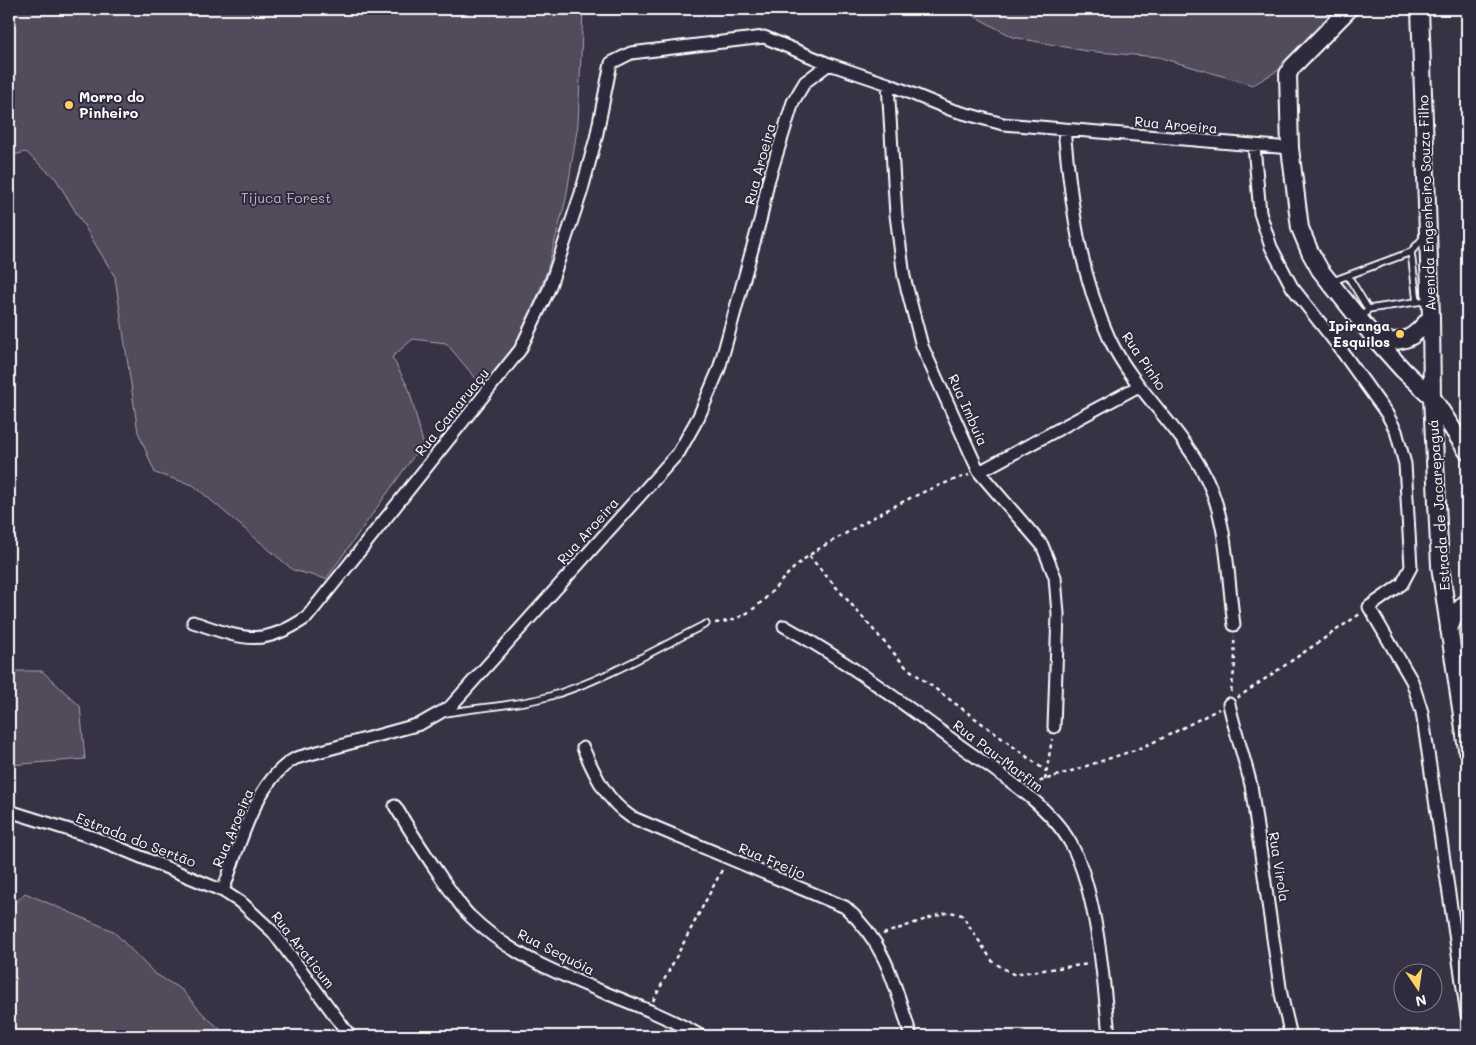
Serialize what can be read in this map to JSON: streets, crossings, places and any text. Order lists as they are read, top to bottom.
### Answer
{
  "streets": {
    "main road": ["Avenida Engenheiro Souza Filho", "Estrada de Jacarepaguá"],
    "street": [
      "Rua Aroeira",
      "Rua Pinho",
      "Rua Imbuia",
      "Rua Camaruaçu",
      "Rua Pau-Marfim",
      "Estrada do Sertão",
      "Rua Freijo",
      "Rua Virola",
      "Rua Araticum",
      "Rua Sequóia"
    ]
  },
  "crossings": [
    ["Rua Aroeira", "Rua Pinho"],
    ["Rua Aroeira", "Rua Imbuia"],
    ["Rua Aroeira", "Rua Camaruaçu"],
    ["Rua Aroeira", "Estrada do Sertão"],
    ["Rua Aroeira", "Rua Araticum"],
    ["Avenida Engenheiro Souza Filho", "Estrada de Jacarepaguá"],
    ["Estrada do Sertão", "Rua Araticum"]
  ],
  "parks": ["Tijuca Forest"],
  "places": ["Morro do Pinheiro", "Ipiranga Esquilos"],
  "north": "bottom"
}
